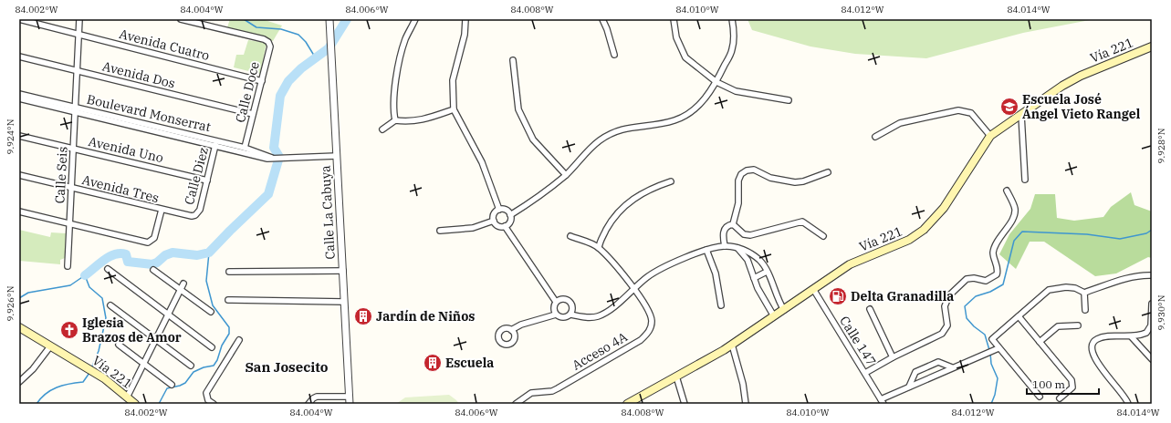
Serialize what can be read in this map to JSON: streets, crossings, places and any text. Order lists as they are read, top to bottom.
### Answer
{
  "streets": {
    "main road": ["Vía 221"],
    "street": [
      "Avenida Cuatro",
      "Avenida Dos",
      "Calle Doce",
      "Boulevard Monserrat",
      "Avenida Uno",
      "Calle Seis",
      "Calle Diez",
      "Avenida Tres",
      "Calle La Cabuya",
      "Calle 147",
      "Acceso 4A"
    ]
  },
  "crossings": [
    ["Avenida Cuatro", "Calle Doce"],
    ["Avenida Cuatro", "Calle Seis"],
    ["Vía 221", "Calle 147"],
    ["Avenida Dos", "Calle Doce"],
    ["Avenida Dos", "Calle Seis"],
    ["Calle Doce", "Boulevard Monserrat"],
    ["Boulevard Monserrat", "Calle Seis"],
    ["Boulevard Monserrat", "Calle Diez"],
    ["Boulevard Monserrat", "Calle La Cabuya"],
    ["Avenida Uno", "Calle Seis"],
    ["Avenida Uno", "Calle Diez"],
    ["Calle Seis", "Avenida Tres"],
    ["Calle Diez", "Avenida Tres"]
  ],
  "districts": ["San Josecito"],
  "places": {
    "school or university": ["Escuela José Ángel Vieto Rangel"],
    "fuel station": ["Delta Granadilla"],
    "building": ["Jardín de Niños", "Escuela"],
    "church": ["Iglesia Brazos de Amor"]
  },
  "scale_bar": "100 m",
  "coordinates": [
    "84.002°W",
    "84.004°W",
    "84.006°W",
    "84.008°W",
    "84.010°W",
    "84.012°W",
    "84.014°W",
    "9.924°N",
    "9.928°N",
    "9.926°N",
    "9.930°N"
  ]
}
